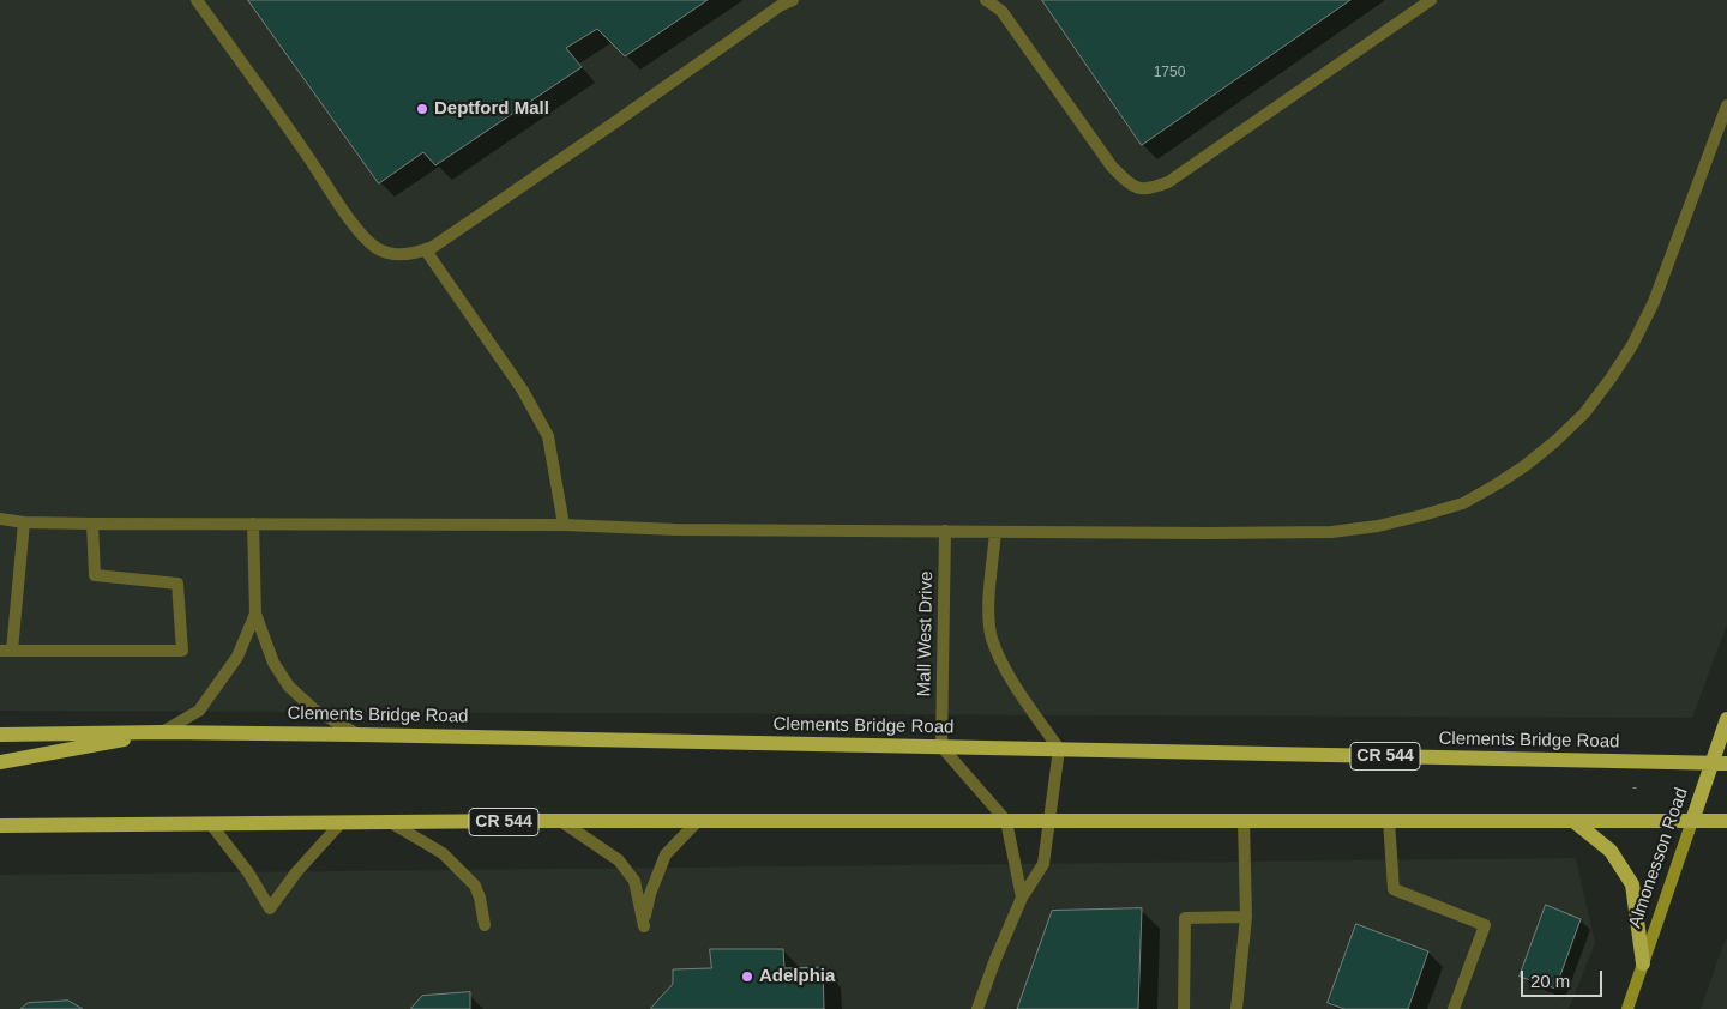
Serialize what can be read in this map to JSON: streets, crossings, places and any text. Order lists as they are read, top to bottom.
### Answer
{
  "streets": {
    "main road": ["Clements Bridge Road", "CR 544", "Almonesson Road"],
    "lane": ["Mall West Drive"]
  },
  "crossings": [
    ["Mall West Drive", "Clements Bridge Road"],
    ["Clements Bridge Road", "Almonesson Road"],
    ["CR 544", "Almonesson Road"]
  ],
  "places": ["Deptford Mall", "Adelphia"],
  "house_numbers": ["1750"],
  "scale_bar": "20 m"
}
